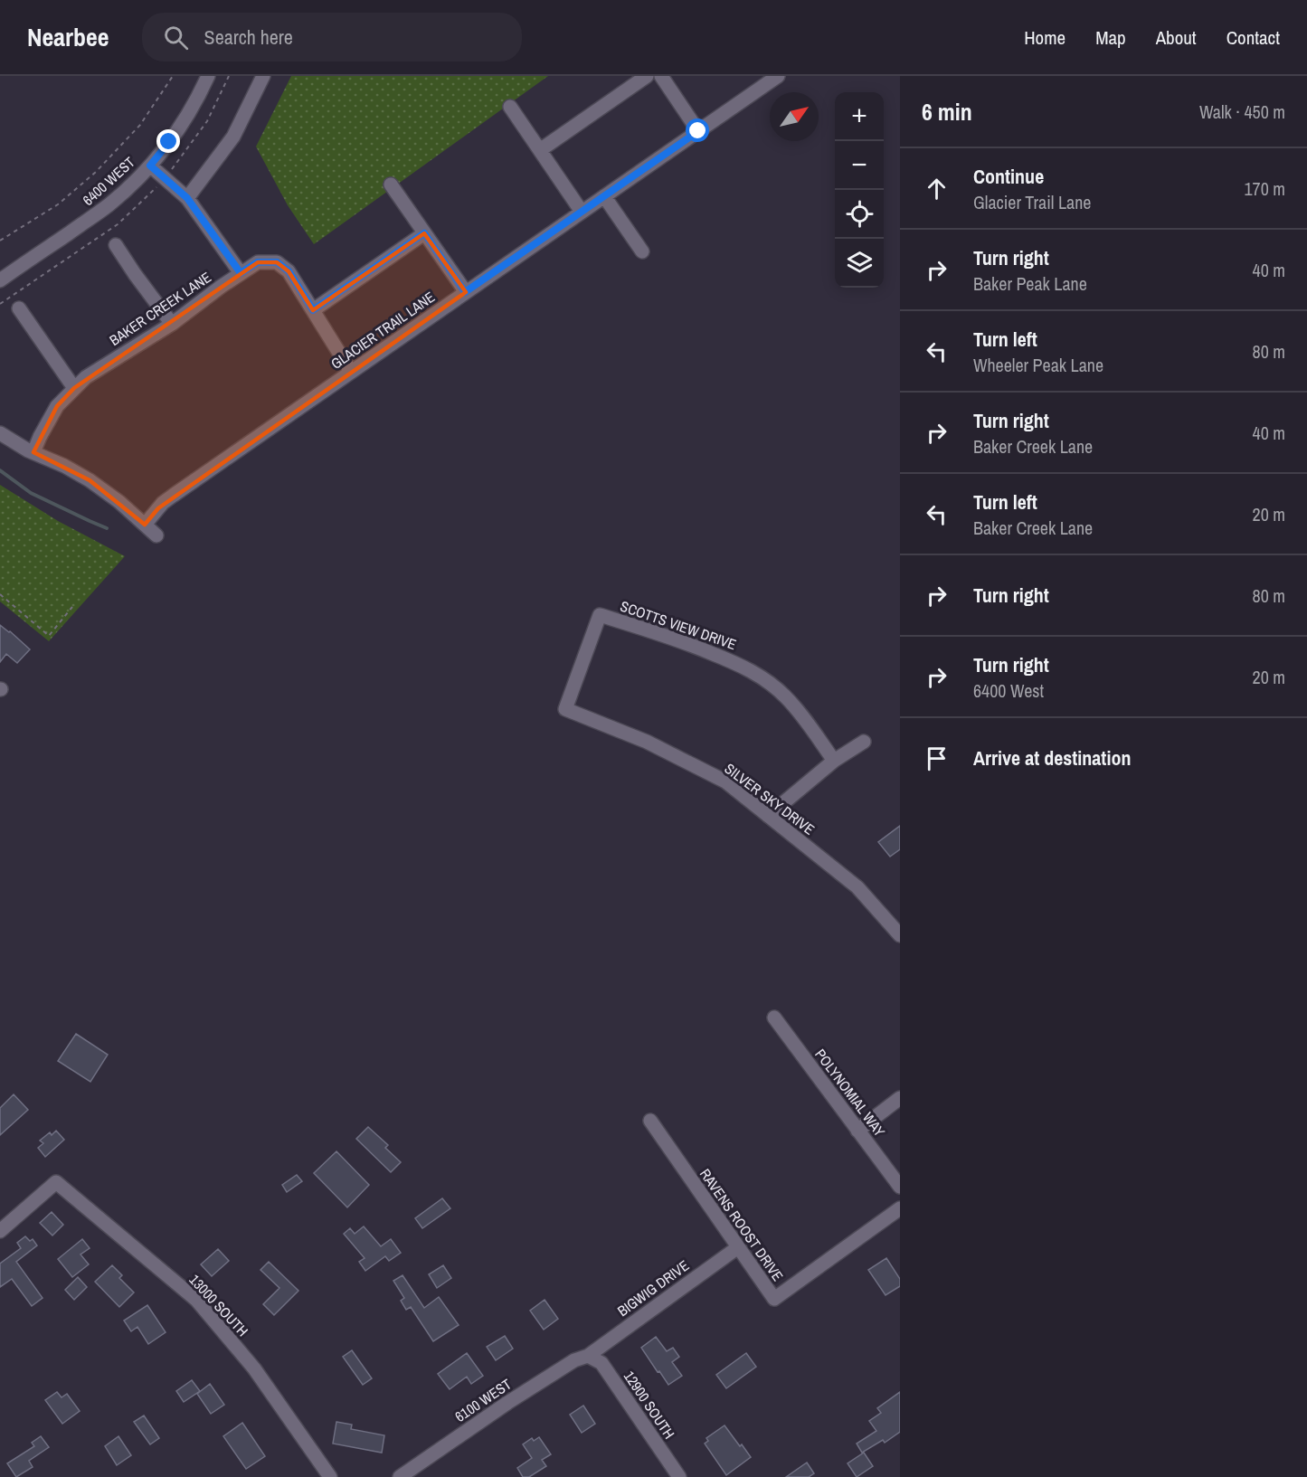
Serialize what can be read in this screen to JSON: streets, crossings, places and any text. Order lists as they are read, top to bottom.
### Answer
{
  "streets": {
    "street": [
      "6400 WEST",
      "BAKER CREEK LANE",
      "GLACIER TRAIL LANE",
      "SCOTTS VIEW DRIVE",
      "SILVER SKY DRIVE",
      "POLYNOMIAL WAY",
      "RAVENS ROOST DRIVE",
      "BIGWIG DRIVE",
      "13000 SOUTH",
      "6100 WEST",
      "12900 SOUTH"
    ]
  },
  "crossings": [
    ["BAKER CREEK LANE", "GLACIER TRAIL LANE"],
    ["SCOTTS VIEW DRIVE", "SILVER SKY DRIVE"],
    ["RAVENS ROOST DRIVE", "BIGWIG DRIVE"],
    ["BIGWIG DRIVE", "6100 WEST"],
    ["BIGWIG DRIVE", "12900 SOUTH"],
    ["6100 WEST", "12900 SOUTH"]
  ],
  "north": "top right",
  "page": {
    "header": "Nearbee",
    "search": "Search here",
    "nav": [
      "Home",
      "Map",
      "About",
      "Contact"
    ],
    "heading": ["6 min", "Walk · 450 m"],
    "map_buttons": ["+", "−"],
    "list": [
      ["Continue", "Glacier Trail Lane", "170 m"],
      ["Turn right", "Baker Peak Lane", "40 m"],
      ["Turn left", "Wheeler Peak Lane", "80 m"],
      ["Turn right", "Baker Creek Lane", "40 m"],
      ["Turn left", "Baker Creek Lane", "20 m"],
      ["Turn right", "80 m"],
      ["Turn right", "6400 West", "20 m"],
      "Arrive at destination"
    ]
  }
}
